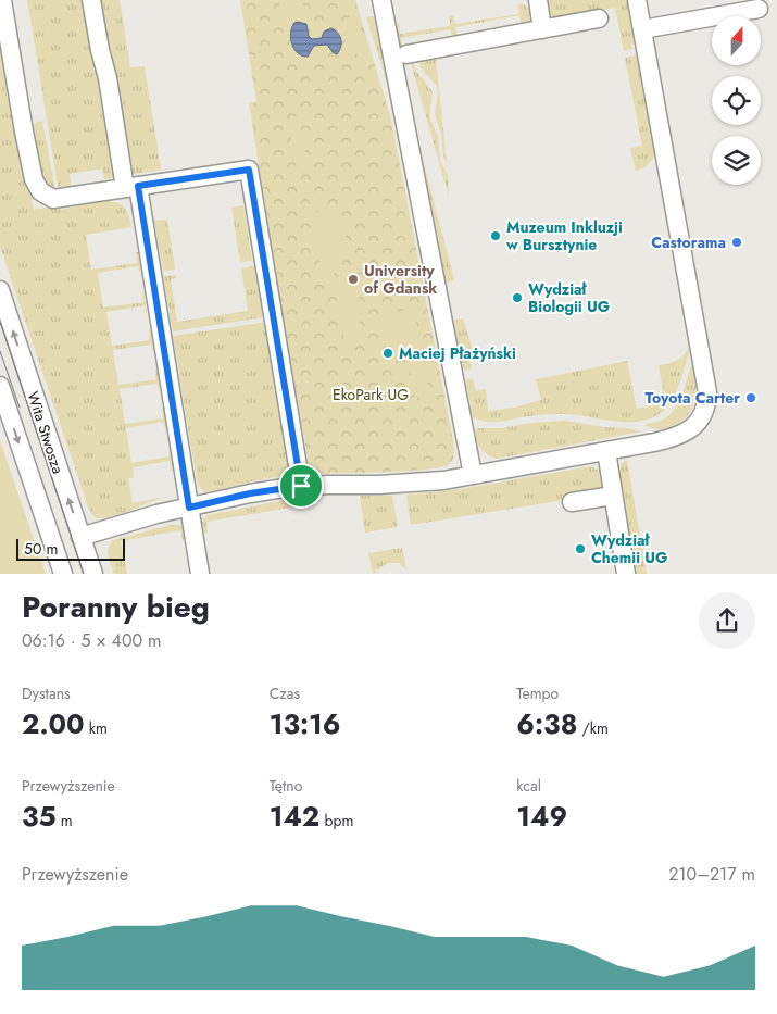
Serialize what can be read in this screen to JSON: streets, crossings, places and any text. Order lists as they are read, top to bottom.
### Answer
{
  "streets": {
    "street": ["Wita Stwosza"]
  },
  "parks": ["EkoPark UG"],
  "places": [
    "Muzeum Inkluzji w Bursztynie",
    "Castorama",
    "University of Gdansk",
    "Wydział Biologii UG",
    "Maciej Płażyński",
    "Toyota Carter",
    "Wydział Chemii UG"
  ],
  "scale_bar": "50 m",
  "north": "top",
  "page": {
    "scale": "50 m",
    "heading": ["Poranny bieg", "06:16 · 5 × 400 m"],
    "stats": [
      ["Dystans", "2.00 km"],
      ["Czas", "13:16"],
      ["Tempo", "6:38 /km"],
      ["Przewyższenie", "35 m"],
      ["Tętno", "142 bpm"],
      ["kcal", "149"]
    ],
    "chart": ["Przewyższenie", "210–217 m"]
  }
}
